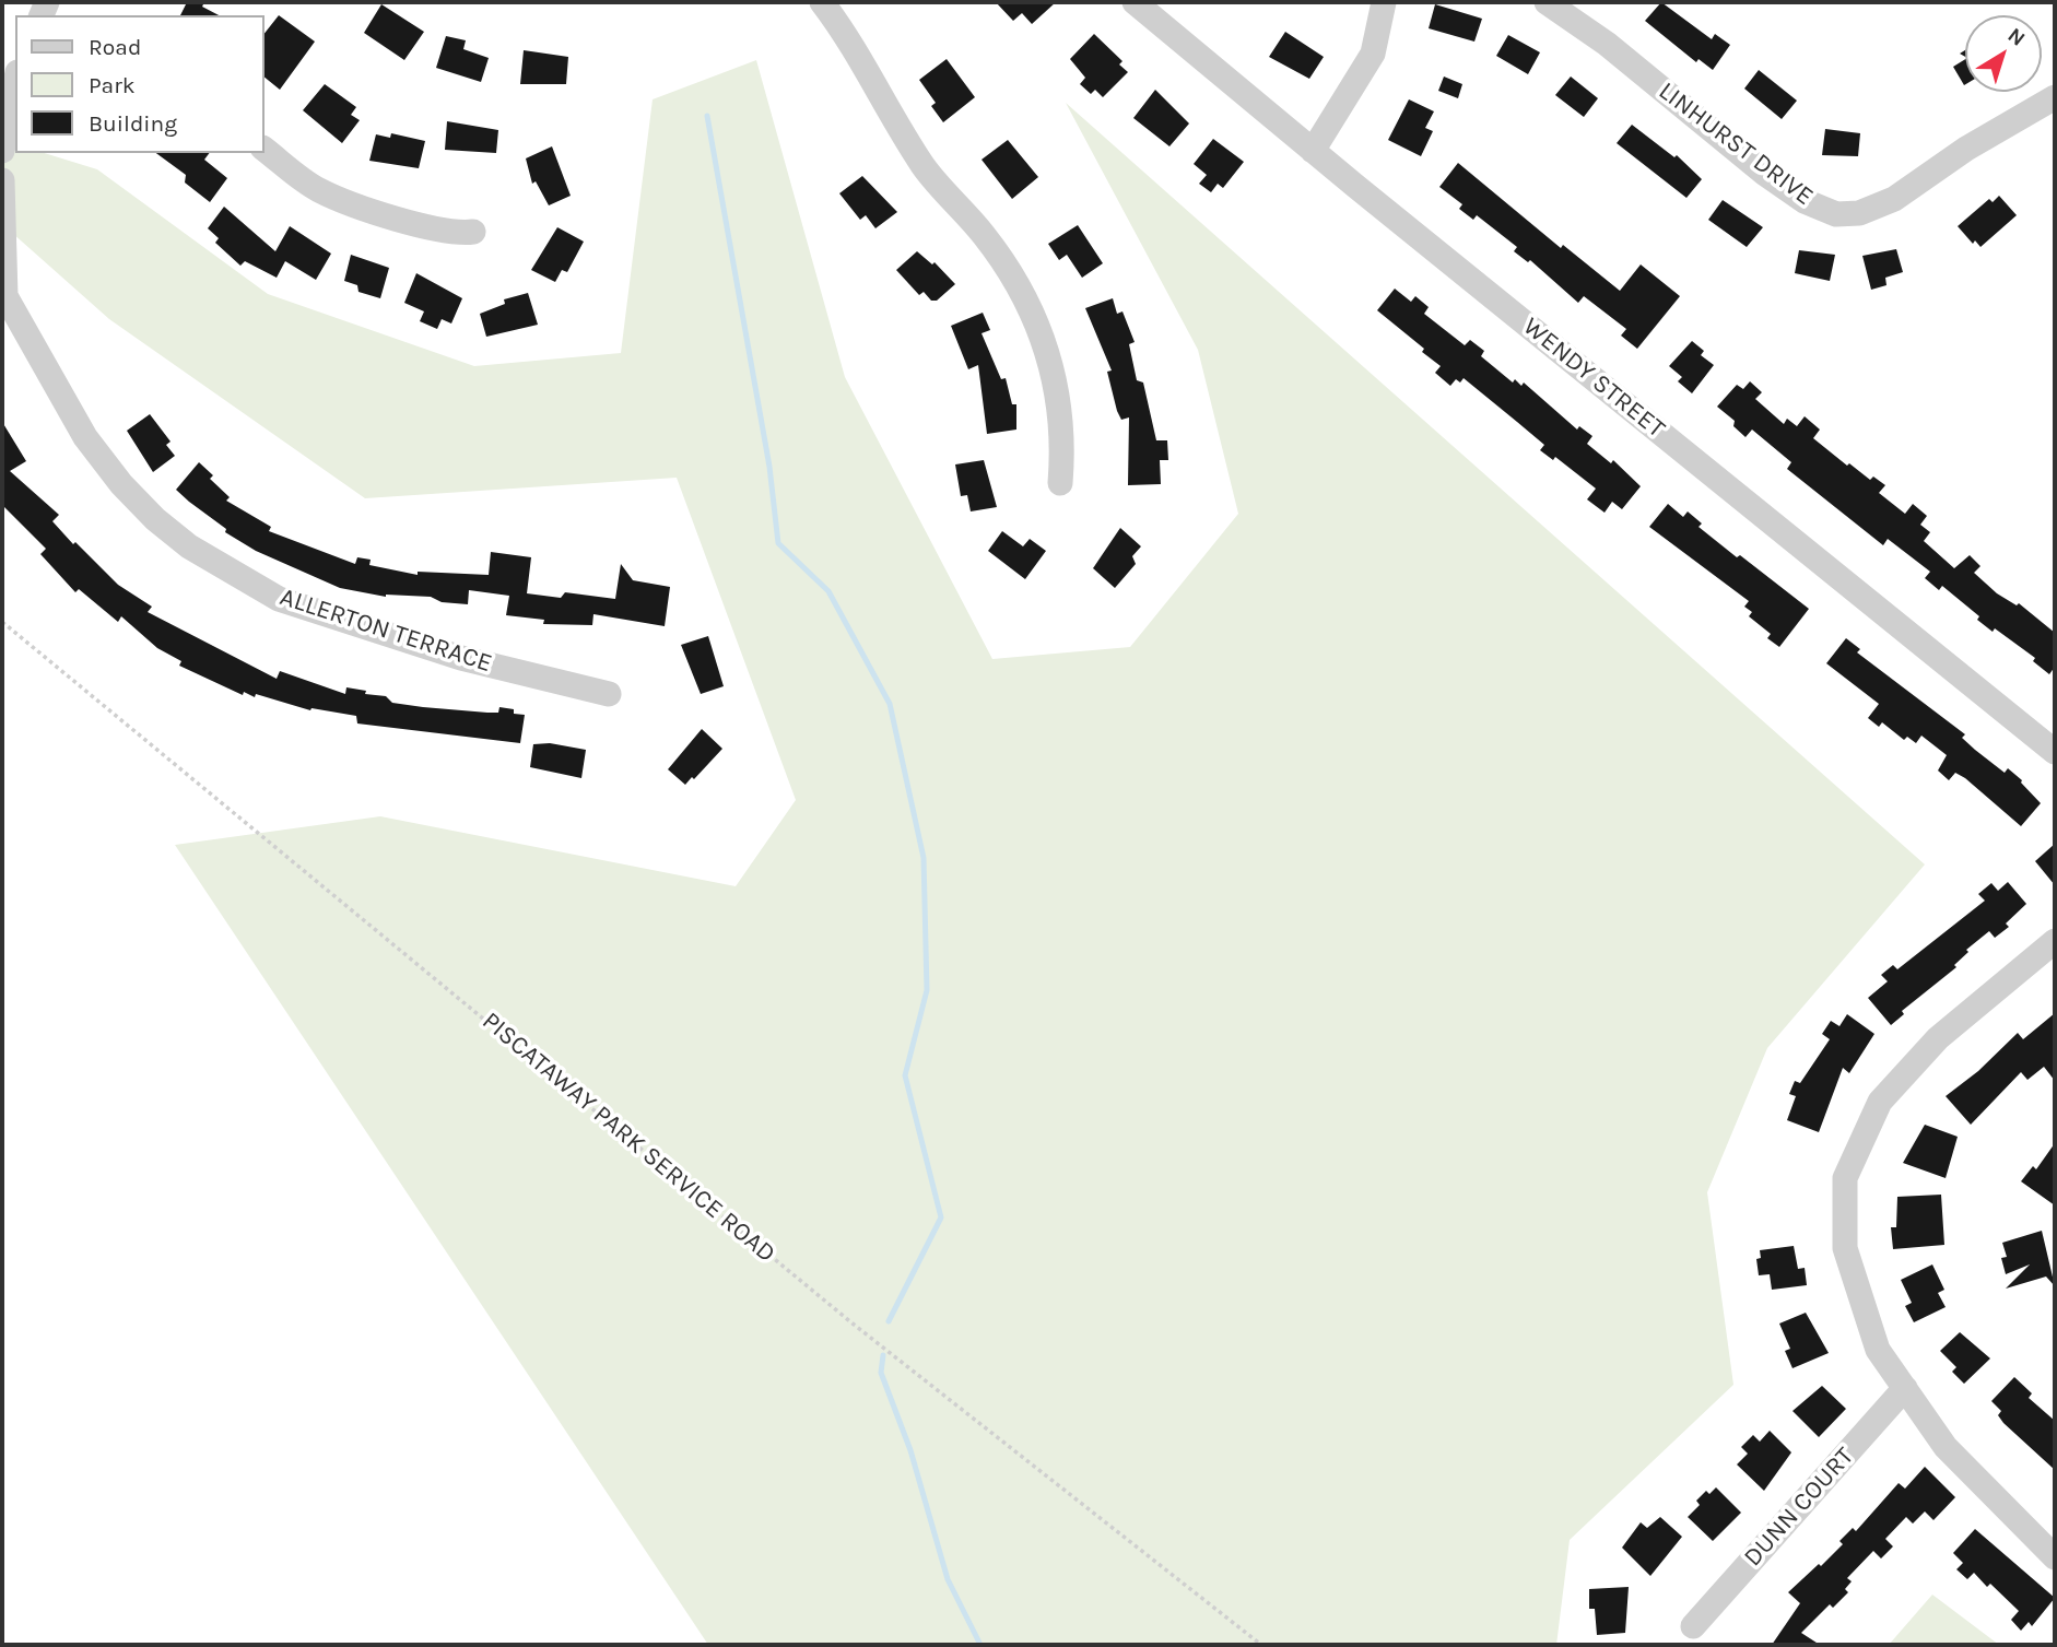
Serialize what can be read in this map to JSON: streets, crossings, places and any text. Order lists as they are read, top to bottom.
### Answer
{
  "streets": {
    "street": [
      "LINHURST DRIVE",
      "WENDY STREET",
      "ALLERTON TERRACE",
      "DUNN COURT"
    ],
    "path": ["PISCATAWAY PARK SERVICE ROAD"]
  },
  "legend": ["Road", "Park", "Building"],
  "north": "top right"
}
